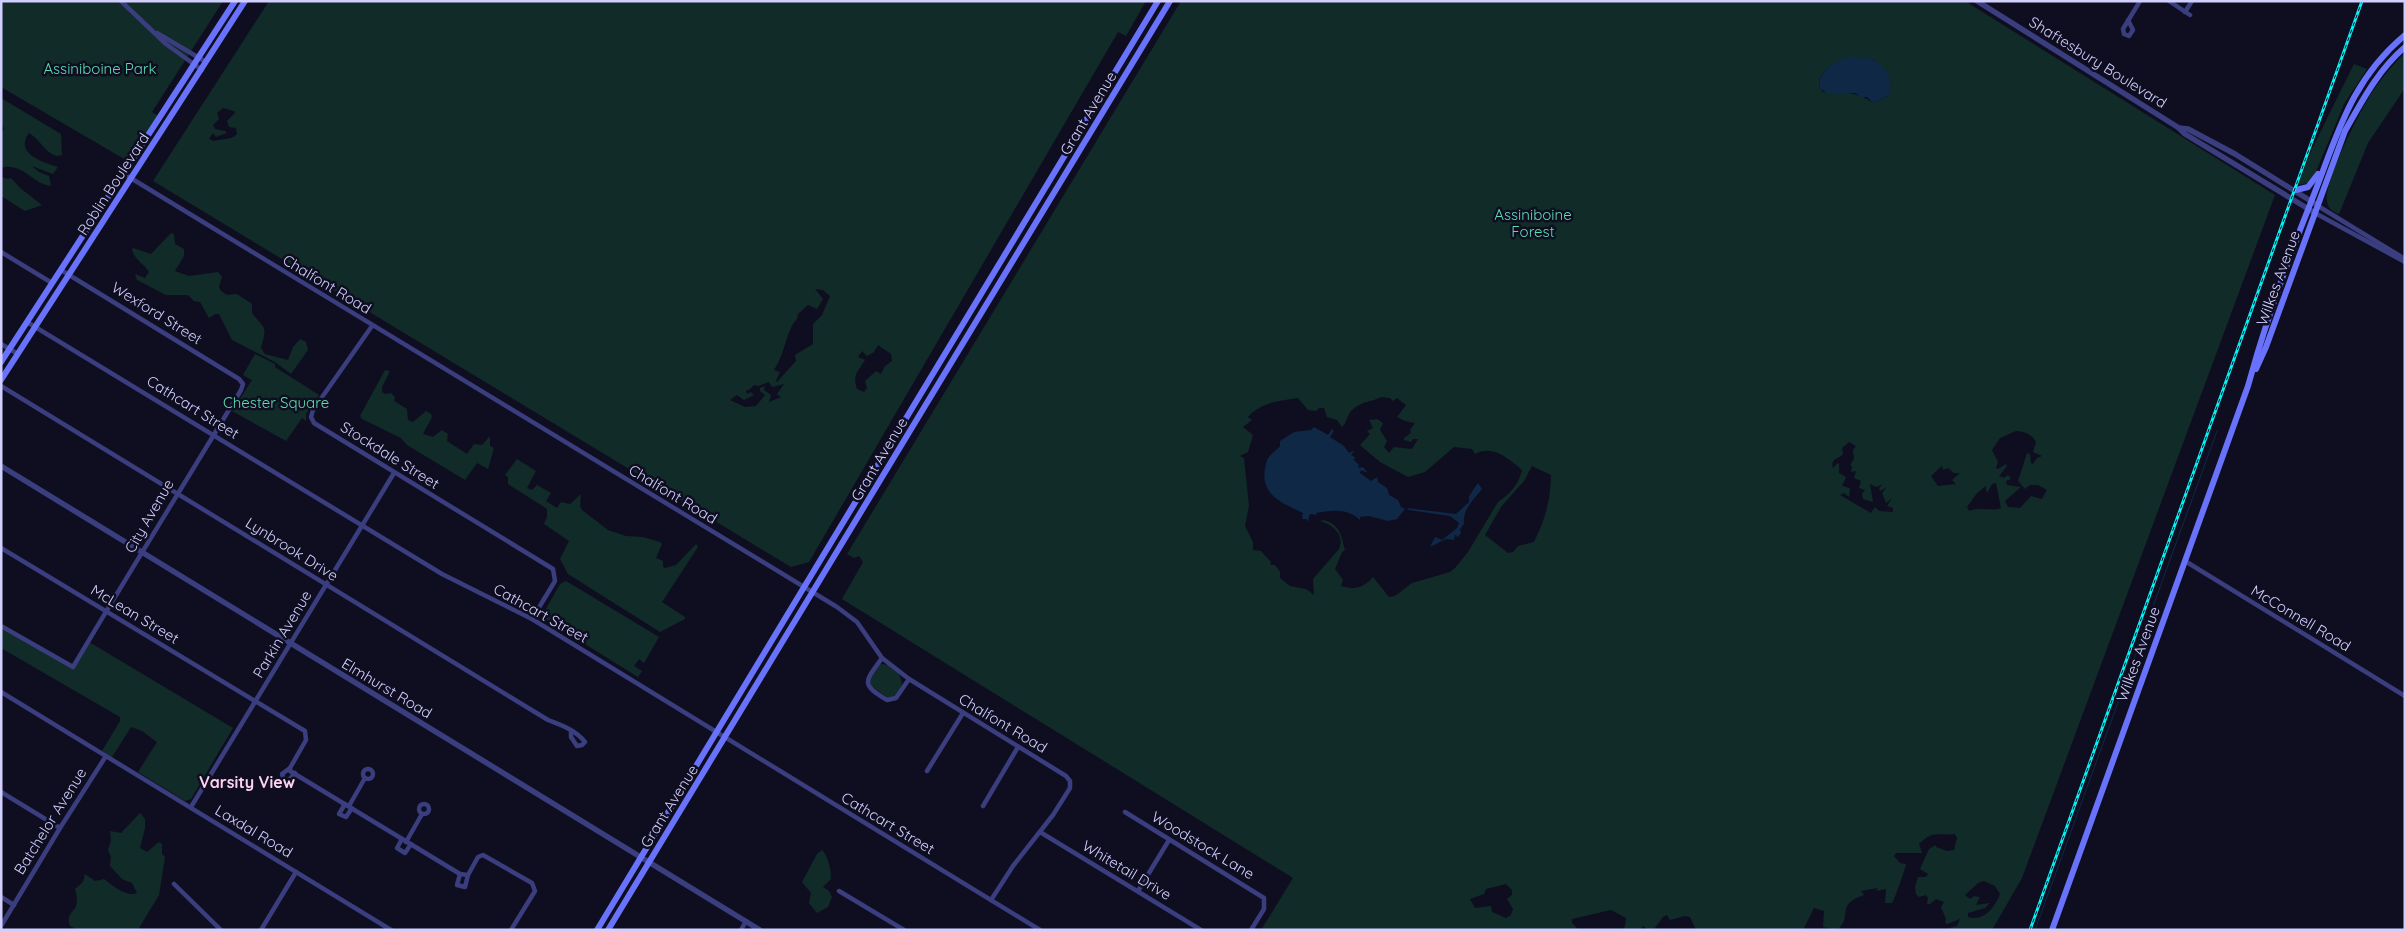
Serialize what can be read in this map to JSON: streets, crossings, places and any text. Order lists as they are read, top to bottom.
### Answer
{
  "streets": {
    "main road": ["Grant Avenue", "Roblin Boulevard", "Wilkes Avenue"],
    "street": [
      "Shaftesbury Boulevard",
      "Chalfont Road",
      "Wexford Street",
      "Cathcart Street",
      "Stockdale Street",
      "City Avenue",
      "Lynbrook Drive",
      "McLean Street",
      "McConnell Road",
      "Parkin Avenue",
      "Elmhurst Road",
      "Batchelor Avenue",
      "Laxdal Road",
      "Woodstock Lane",
      "Whitetail Drive"
    ]
  },
  "crossings": [
    ["Shaftesbury Boulevard", "Wilkes Avenue"],
    ["Grant Avenue", "Chalfont Road"],
    ["Grant Avenue", "Cathcart Street"],
    ["Grant Avenue", "Elmhurst Road"],
    ["Roblin Boulevard", "Chalfont Road"],
    ["Roblin Boulevard", "Wexford Street"],
    ["Roblin Boulevard", "Cathcart Street"],
    ["Wilkes Avenue", "McConnell Road"],
    ["Chalfont Road", "Cathcart Street"],
    ["Chalfont Road", "Stockdale Street"],
    ["Chalfont Road", "Whitetail Drive"],
    ["Wexford Street", "City Avenue"],
    ["Cathcart Street", "Stockdale Street"],
    ["Cathcart Street", "City Avenue"],
    ["Cathcart Street", "Parkin Avenue"],
    ["Stockdale Street", "Parkin Avenue"],
    ["City Avenue", "Lynbrook Drive"],
    ["City Avenue", "McLean Street"],
    ["City Avenue", "Elmhurst Road"],
    ["Lynbrook Drive", "Parkin Avenue"],
    ["McLean Street", "Parkin Avenue"],
    ["Parkin Avenue", "Elmhurst Road"],
    ["Parkin Avenue", "Laxdal Road"],
    ["Batchelor Avenue", "Laxdal Road"]
  ],
  "districts": ["Varsity View"],
  "parks": ["Assiniboine Park", "Assiniboine Forest", "Chester Square"]
}
